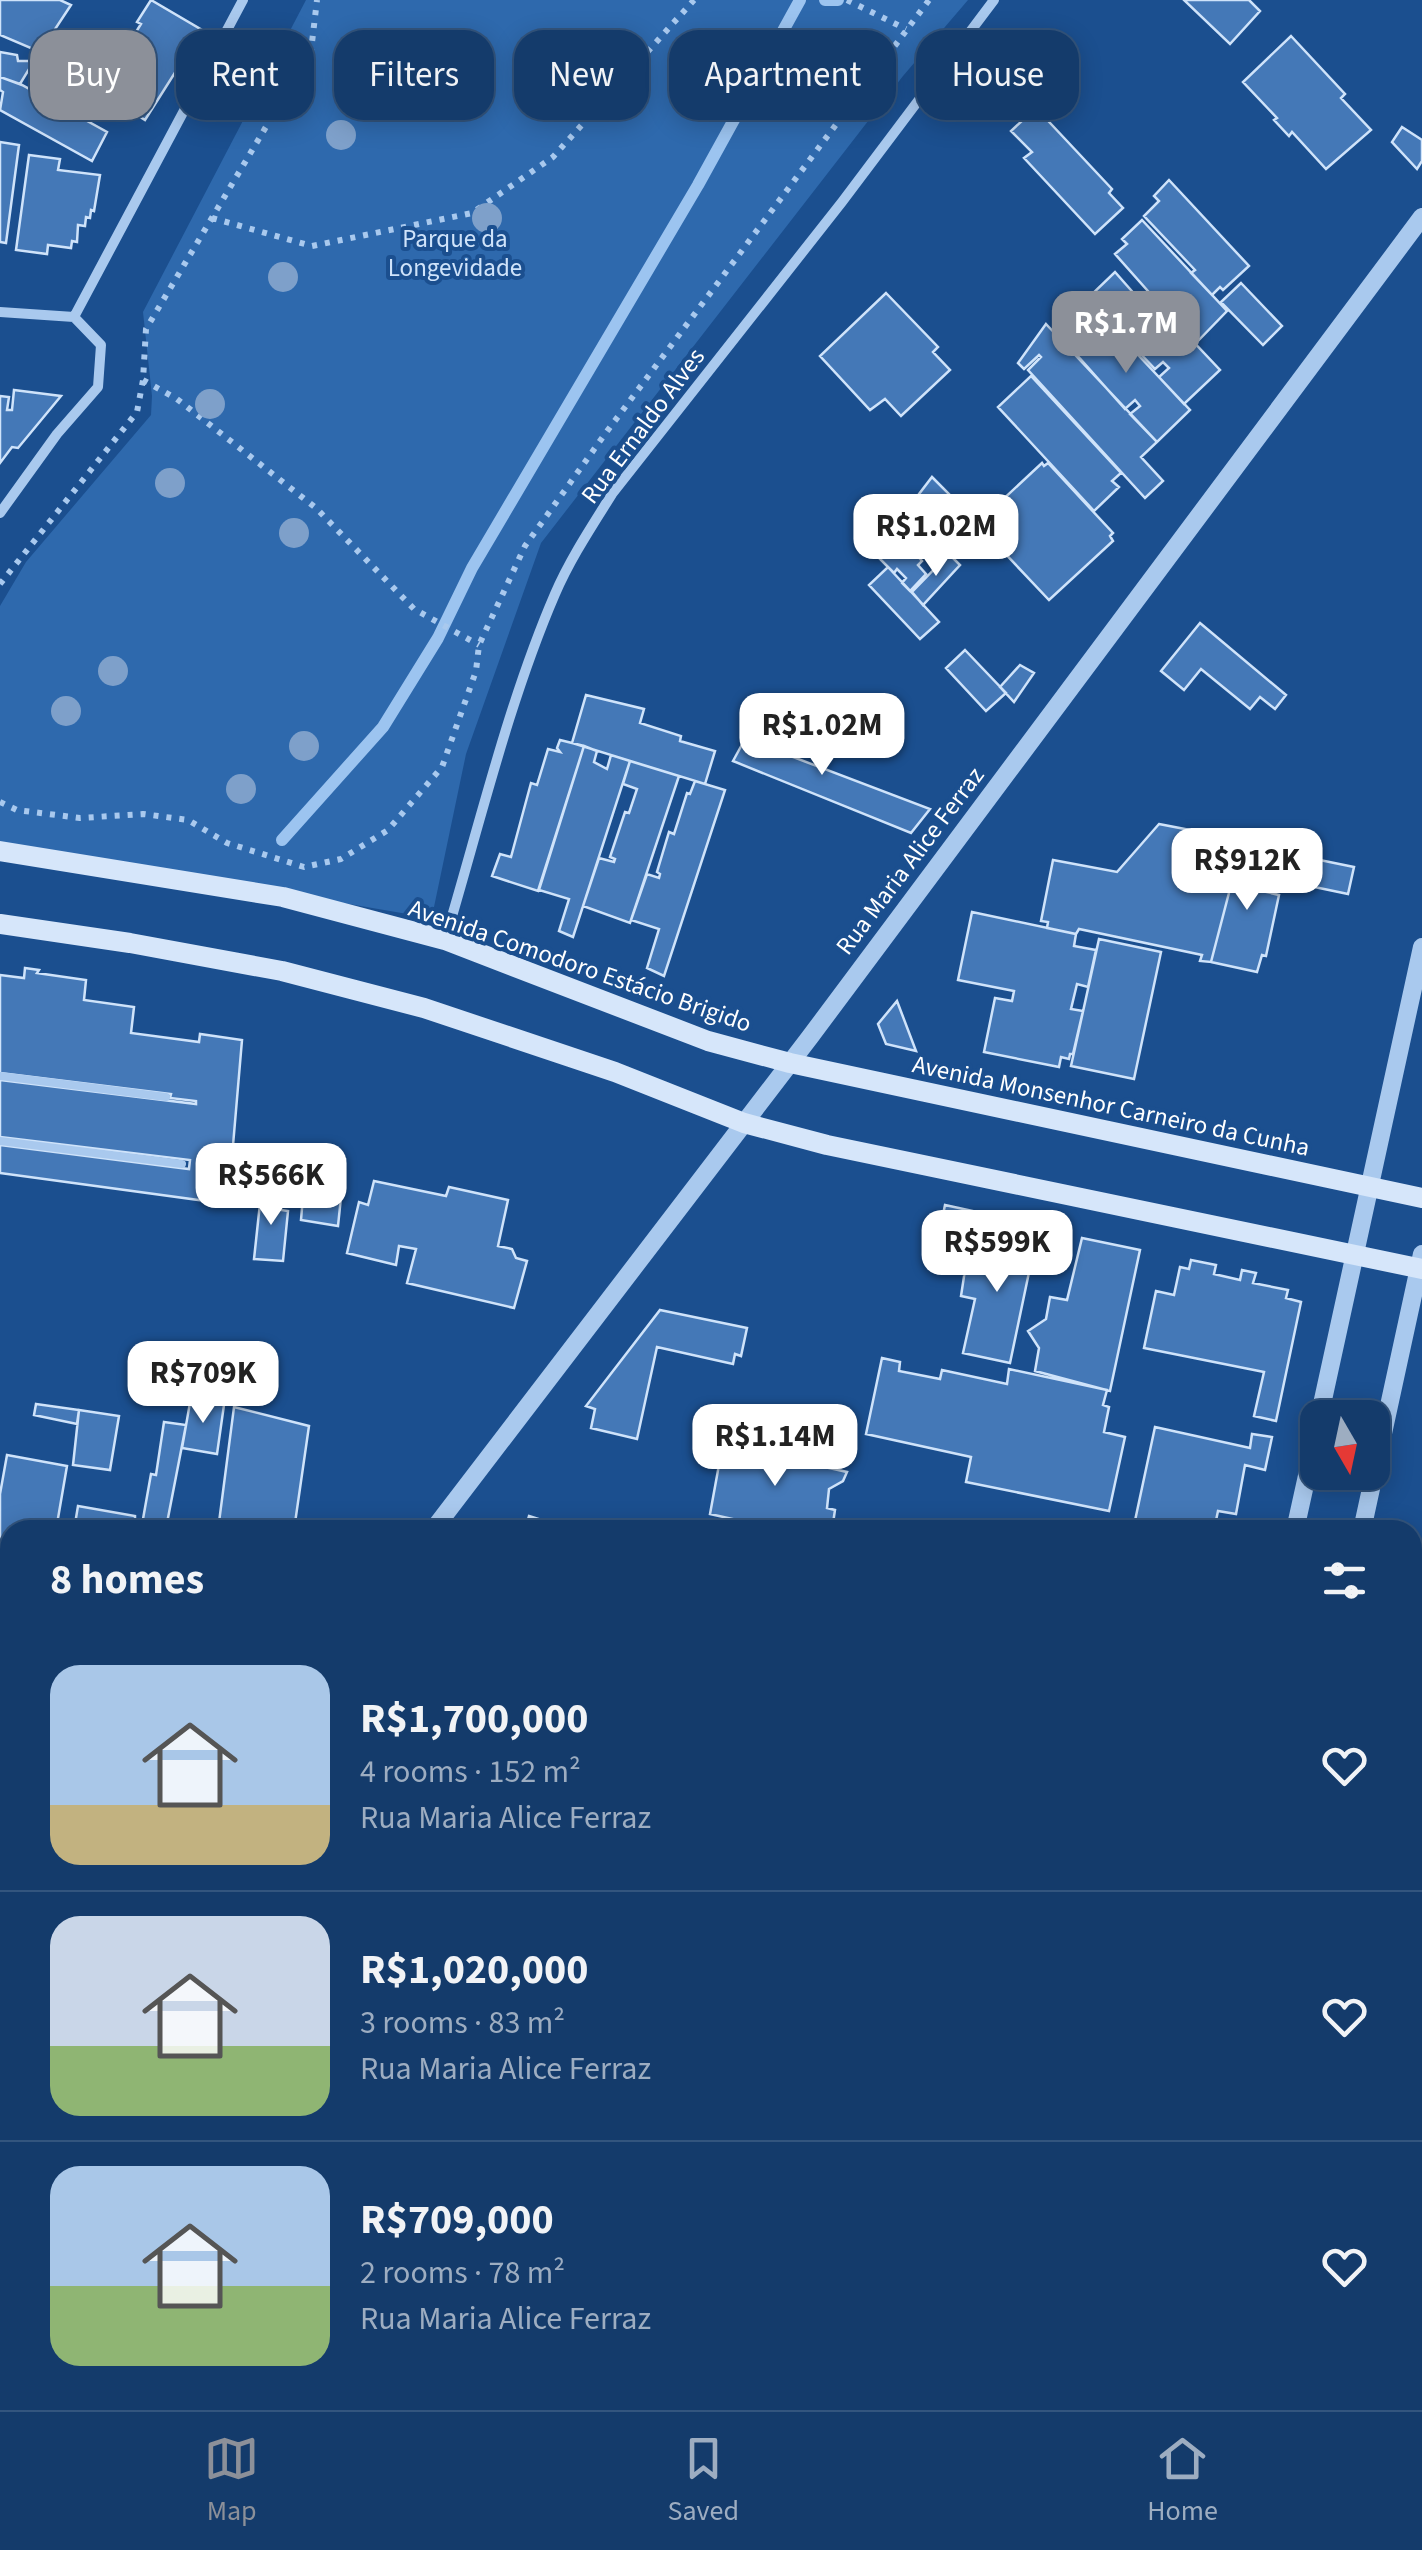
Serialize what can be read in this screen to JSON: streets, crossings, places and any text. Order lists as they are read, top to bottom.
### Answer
{
  "streets": {
    "main road": ["Avenida Comodoro Estácio Brigido", "Avenida Monsenhor Carneiro da Cunha"],
    "street": ["Rua Ernaldo Alves", "Rua Maria Alice Ferraz"]
  },
  "crossings": [
    ["Rua Ernaldo Alves", "Avenida Comodoro Estácio Brigido"],
    ["Rua Maria Alice Ferraz", "Avenida Comodoro Estácio Brigido"],
    ["Rua Maria Alice Ferraz", "Avenida Monsenhor Carneiro da Cunha"],
    ["Avenida Comodoro Estácio Brigido", "Avenida Monsenhor Carneiro da Cunha"]
  ],
  "parks": ["Parque da Longevidade"],
  "north": "bottom",
  "page": {
    "chip": [
      "Buy",
      "Rent",
      "Filters",
      "New",
      "Apartment",
      "House"
    ],
    "price": [
      "R$1.7M",
      "R$1.02M",
      "R$1.02M",
      "R$912K",
      "R$566K",
      "R$599K",
      "R$709K",
      "R$1.14M"
    ],
    "heading": "8 homes",
    "list": [
      {
        "name": "R$1,700,000",
        "note": "4 rooms · 152 m² · Rua Maria Alice Ferraz"
      },
      {
        "name": "R$1,020,000",
        "note": "3 rooms · 83 m² · Rua Maria Alice Ferraz"
      },
      {
        "name": "R$709,000",
        "note": "2 rooms · 78 m² · Rua Maria Alice Ferraz"
      }
    ],
    "tabs": ["Map", "Saved", "Home"]
  }
}
